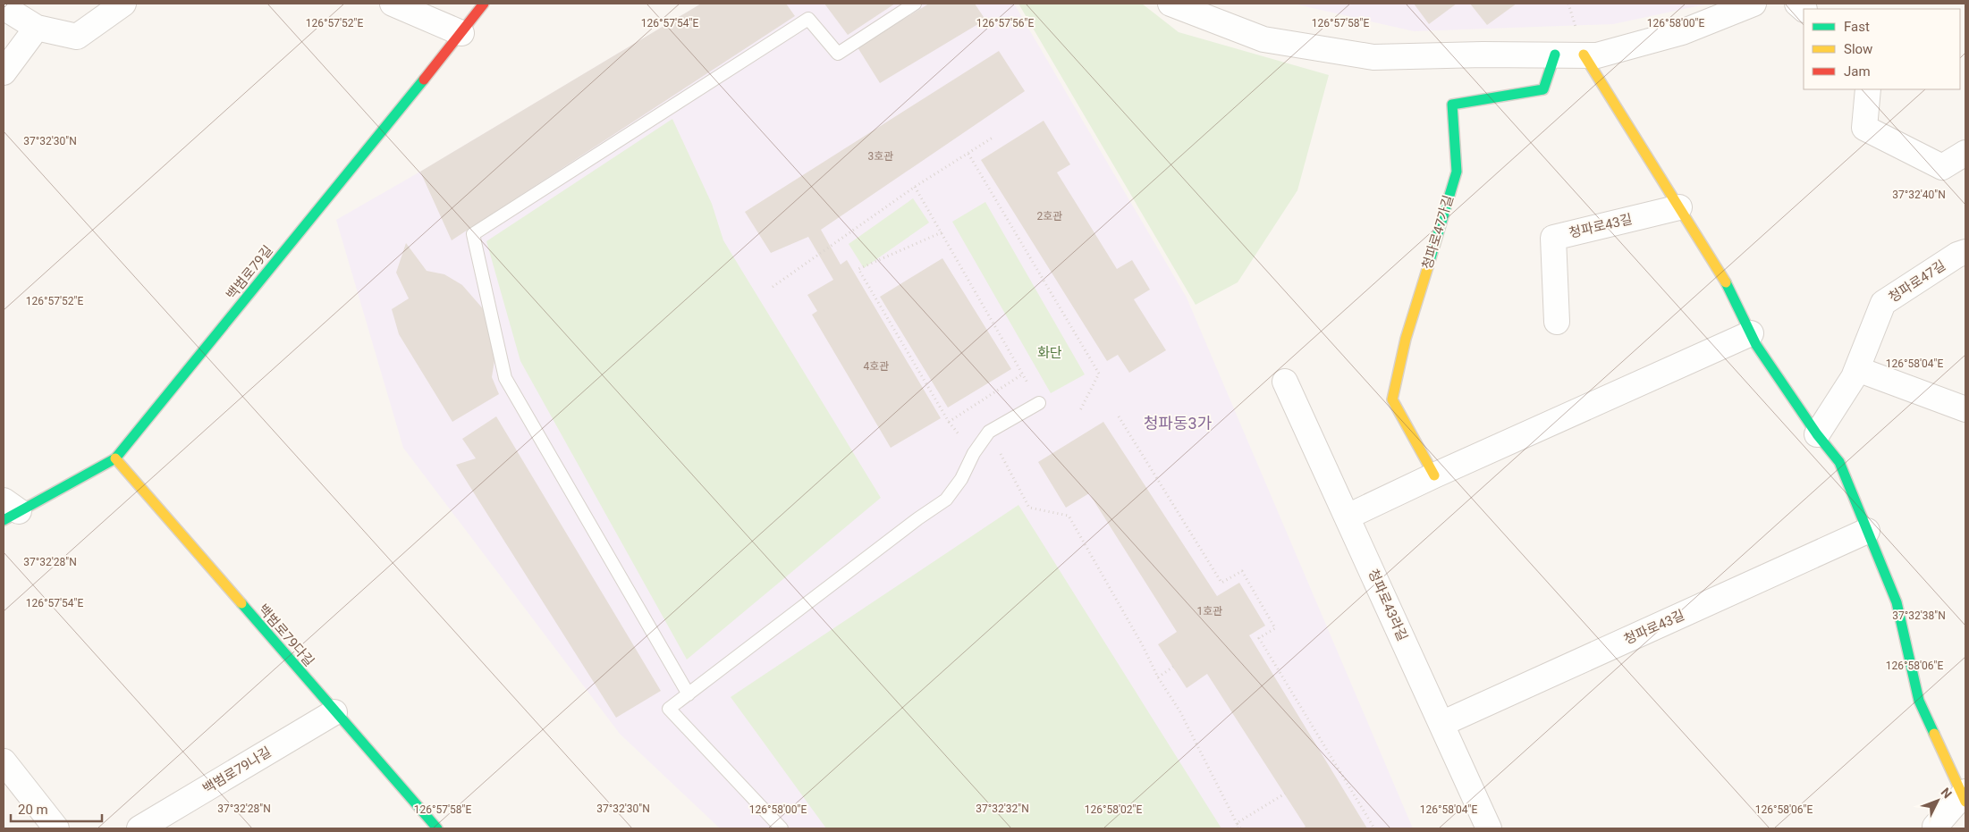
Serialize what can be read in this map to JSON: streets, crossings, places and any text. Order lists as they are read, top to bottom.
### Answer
{
  "streets": {
    "street": [
      "청파로43길",
      "청파로47가길",
      "백범로79길",
      "청파로47길",
      "청파로43라길",
      "백범로79다길",
      "백범로79나길"
    ]
  },
  "crossings": [
    ["청파로43길", "청파로43라길"],
    ["백범로79길", "백범로79다길"],
    ["백범로79다길", "백범로79나길"]
  ],
  "districts": ["청파동3가"],
  "parks": ["화단"],
  "house_numbers": [
    "3호관",
    "2호관",
    "4호관",
    "1호관"
  ],
  "legend": ["Fast", "Slow", "Jam"],
  "scale_bar": "20 m",
  "north": "top right",
  "coordinates": [
    "126°57'54\"E",
    "126°58'00\"E",
    "126°57'52\"E",
    "126°57'56\"E",
    "126°57'58\"E",
    "37°32'30\"N",
    "37°32'40\"N",
    "126°58'04\"E",
    "37°32'28\"N",
    "37°32'38\"N",
    "126°58'06\"E",
    "37°32'32\"N",
    "126°58'02\"E"
  ]
}
